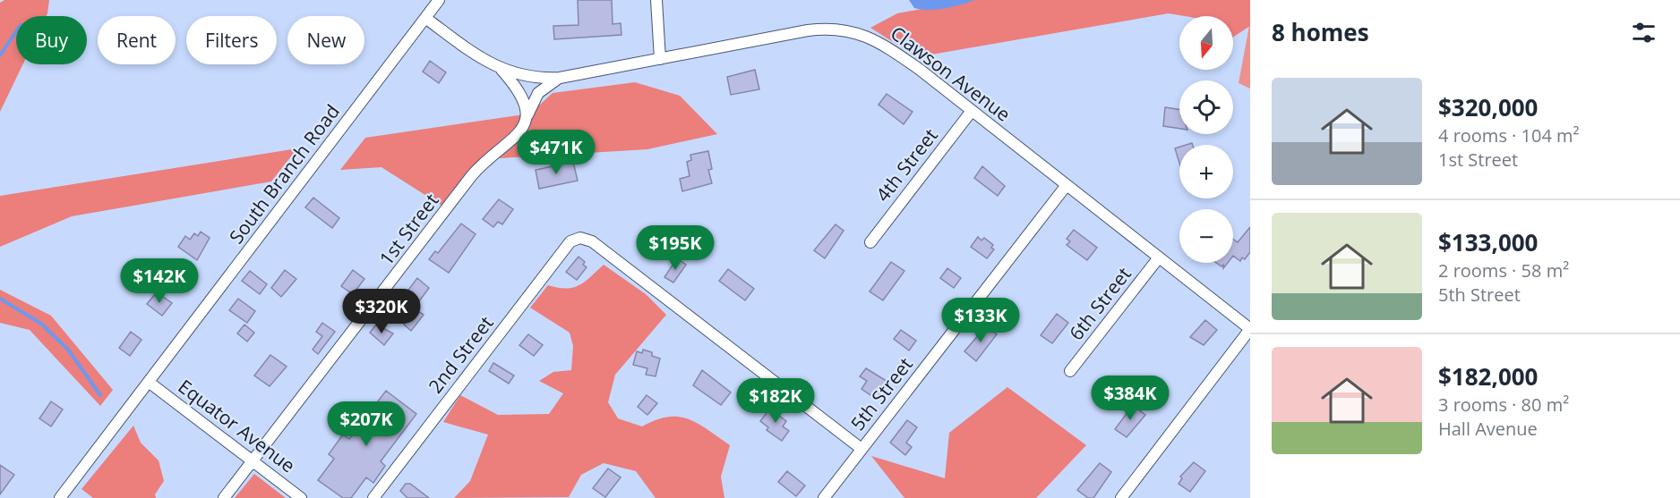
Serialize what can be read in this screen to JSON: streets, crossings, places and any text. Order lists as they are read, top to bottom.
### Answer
{
  "streets": {
    "street": [
      "Clawson Avenue",
      "4th Street",
      "South Branch Road",
      "1st Street",
      "6th Street",
      "2nd Street",
      "5th Street",
      "Equator Avenue"
    ]
  },
  "crossings": [
    ["Clawson Avenue", "4th Street"],
    ["Clawson Avenue", "South Branch Road"],
    ["Clawson Avenue", "1st Street"],
    ["Clawson Avenue", "6th Street"],
    ["Clawson Avenue", "5th Street"],
    ["South Branch Road", "Equator Avenue"],
    ["1st Street", "Equator Avenue"],
    ["2nd Street", "5th Street"]
  ],
  "north": "bottom",
  "page": {
    "heading": "8 homes",
    "map_buttons": ["+", "−"],
    "chip": [
      "Buy",
      "Rent",
      "Filters",
      "New"
    ],
    "list": [
      {
        "name": "$320,000",
        "note": "4 rooms · 104 m² · 1st Street"
      },
      {
        "name": "$133,000",
        "note": "2 rooms · 58 m² · 5th Street"
      },
      {
        "name": "$182,000",
        "note": "3 rooms · 80 m² · Hall Avenue"
      }
    ],
    "price": [
      "$471K",
      "$195K",
      "$142K",
      "$320K",
      "$133K",
      "$384K",
      "$182K",
      "$207K"
    ]
  }
}
